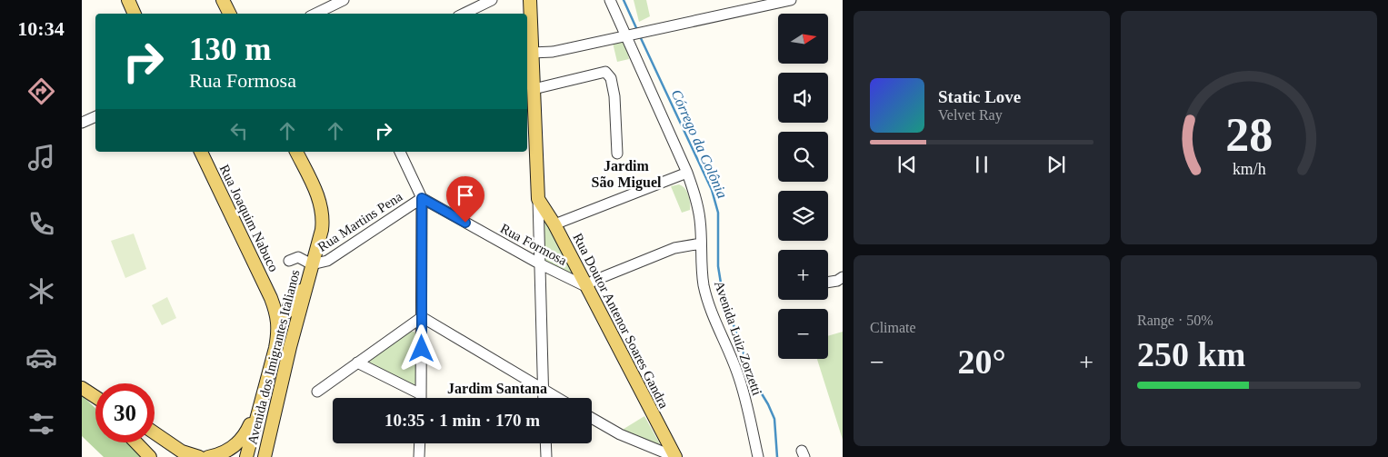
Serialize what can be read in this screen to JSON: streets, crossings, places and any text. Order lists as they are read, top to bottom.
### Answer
{
  "streets": {
    "main road": ["Rua Joaquim Nabuco", "Rua Doutor Antenor Soares Gandra", "Avenida dos Imigrantes Italianos"],
    "street": ["Rua Martins Pena", "Rua Formosa", "Avenida Luiz Zorzetti"]
  },
  "crossings": [
    ["Rua Joaquim Nabuco", "Avenida dos Imigrantes Italianos"],
    ["Rua Martins Pena", "Rua Formosa"],
    ["Rua Martins Pena", "Avenida dos Imigrantes Italianos"],
    ["Rua Formosa", "Rua Doutor Antenor Soares Gandra"]
  ],
  "districts": ["Jardim São Miguel", "Jardim Santana"],
  "water": ["Córrego da Colônia"],
  "north": "right",
  "page": {
    "tabs": "10:34",
    "map_buttons": ["+", "−"],
    "turn": ["130 m", "Rua Formosa"],
    "song": ["Static Love", "Velvet Ray"],
    "tile": [
      "Climate",
      ["Range · 50%", "250 km"]
    ],
    "heat": ["−", "20°", "+"],
    "limit": "30",
    "trip": "10:35 · 1 min · 170 m",
    "gauge": ["28", "km/h"]
  }
}
